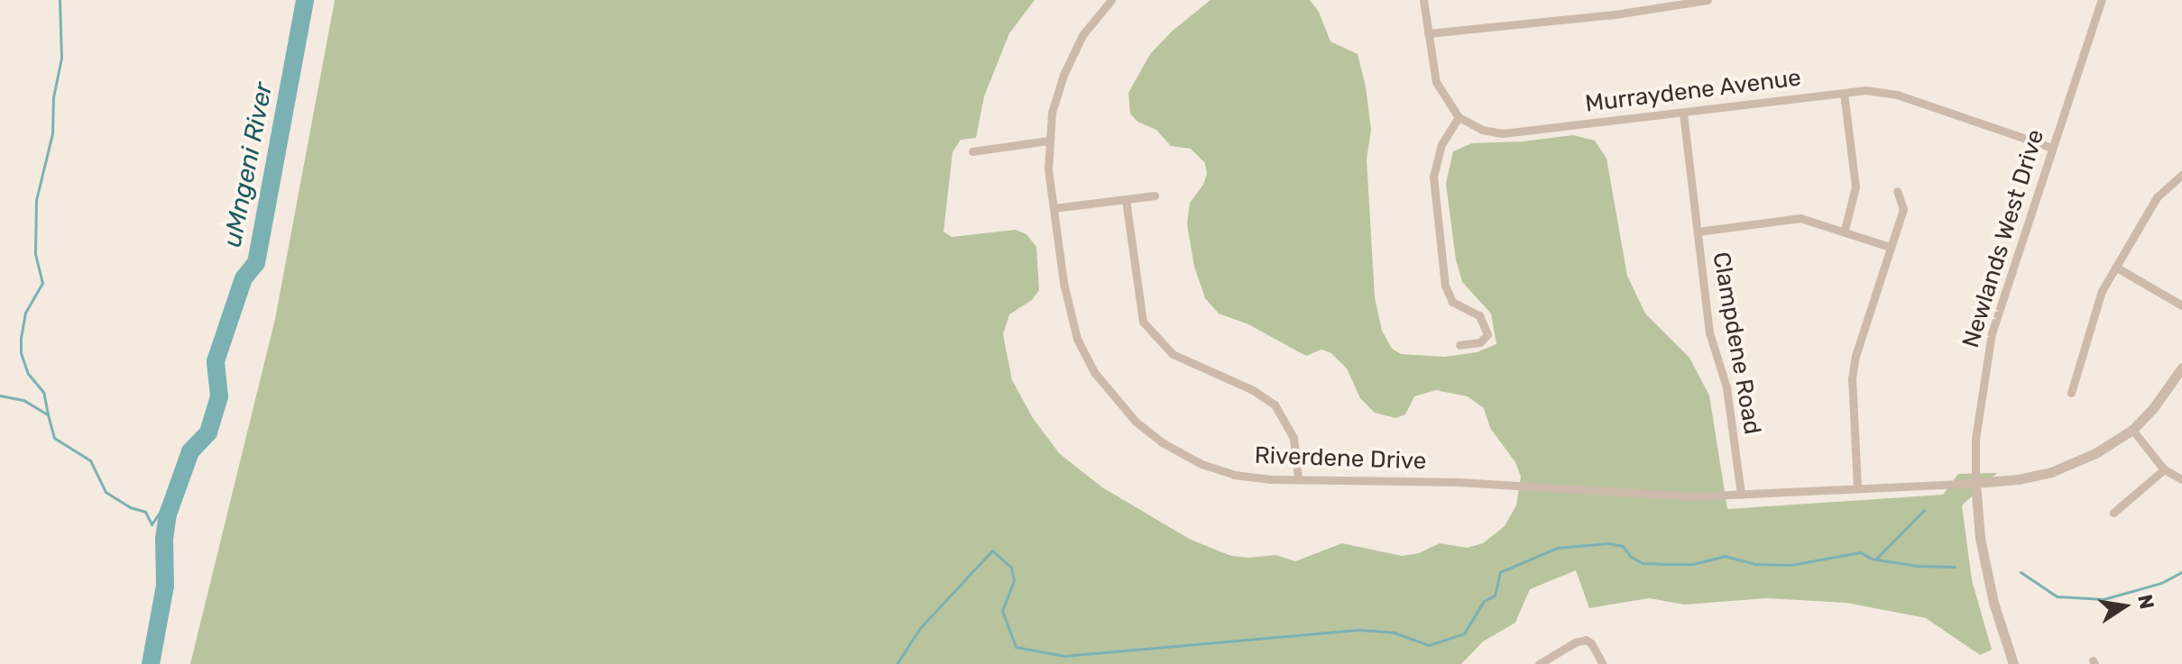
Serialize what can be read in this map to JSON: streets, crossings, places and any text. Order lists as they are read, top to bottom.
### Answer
{
  "streets": {
    "street": [
      "Murraydene Avenue",
      "Newlands West Drive",
      "Clampdene Road",
      "Riverdene Drive"
    ]
  },
  "crossings": [
    ["Murraydene Avenue", "Newlands West Drive"],
    ["Murraydene Avenue", "Clampdene Road"],
    ["Newlands West Drive", "Riverdene Drive"],
    ["Clampdene Road", "Riverdene Drive"]
  ],
  "water": ["uMngeni River"],
  "north": "right"
}
